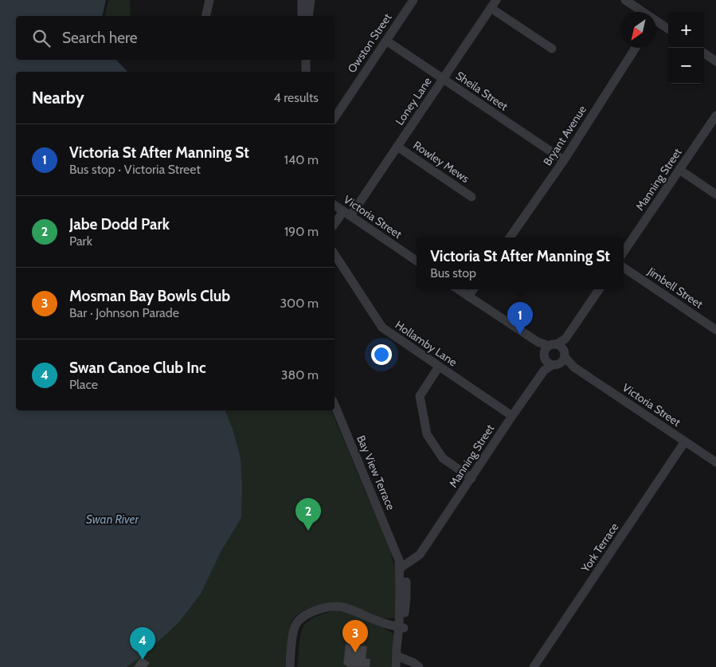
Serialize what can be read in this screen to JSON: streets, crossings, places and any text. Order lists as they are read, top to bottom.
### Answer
{
  "streets": {
    "street": [
      "Owston Street",
      "Sheila Street",
      "Loney Lane",
      "Bryant Avenue",
      "Rowley Mews",
      "Manning Street",
      "Victoria Street",
      "Jimbell Street",
      "Hollamby Lane",
      "Bay View Terrace",
      "York Terrace"
    ]
  },
  "crossings": [
    ["Owston Street", "Sheila Street"],
    ["Sheila Street", "Loney Lane"],
    ["Sheila Street", "Bryant Avenue"],
    ["Loney Lane", "Rowley Mews"],
    ["Loney Lane", "Victoria Street"],
    ["Manning Street", "Victoria Street"],
    ["Manning Street", "Hollamby Lane"],
    ["Manning Street", "Bay View Terrace"],
    ["Victoria Street", "York Terrace"]
  ],
  "water": ["Swan River"],
  "north": "bottom left",
  "page": {
    "map_buttons": ["+", "−"],
    "search": "Search here",
    "heading": ["Nearby", "4 results"],
    "list": [
      {
        "mark": "1",
        "name": "Victoria St After Manning St",
        "note": "Bus stop · Victoria Street",
        "value": "140 m"
      },
      {
        "mark": "2",
        "name": "Jabe Dodd Park",
        "note": "Park",
        "value": "190 m"
      },
      {
        "mark": "3",
        "name": "Mosman Bay Bowls Club",
        "note": "Bar · Johnson Parade",
        "value": "300 m"
      },
      {
        "mark": "4",
        "name": "Swan Canoe Club Inc",
        "note": "Place",
        "value": "380 m"
      }
    ],
    "popup": ["Victoria St After Manning St", "Bus stop"],
    "pins": [
      "1",
      "2",
      "3",
      "4"
    ]
  }
}
